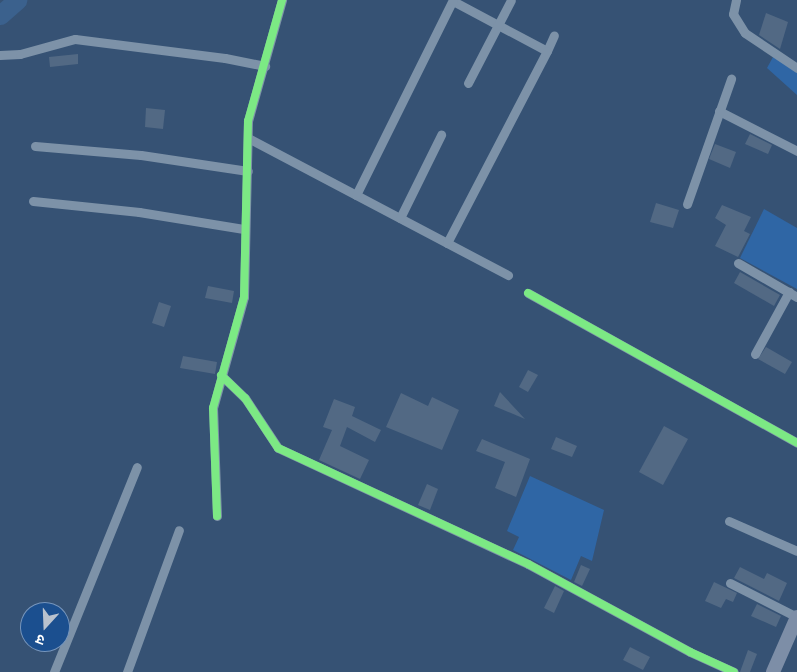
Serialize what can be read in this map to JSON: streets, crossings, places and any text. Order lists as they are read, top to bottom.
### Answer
{
  "north": "bottom"
}
